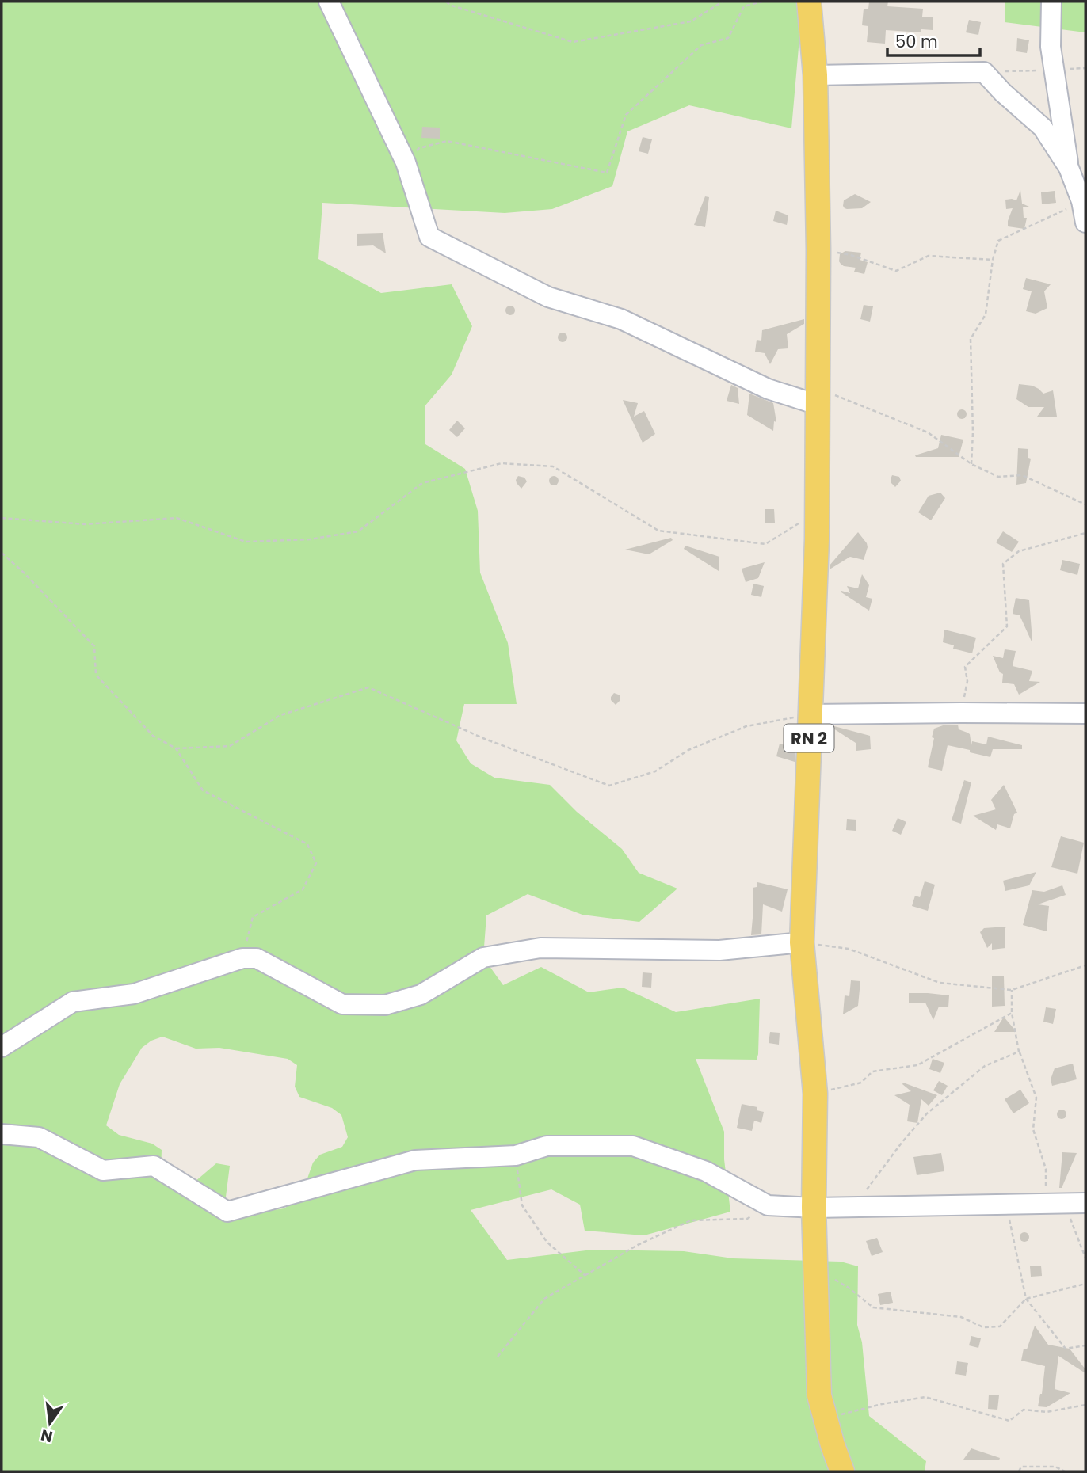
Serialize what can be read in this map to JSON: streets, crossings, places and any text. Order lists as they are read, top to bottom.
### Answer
{
  "streets": {
    "main road": ["RN 2"]
  },
  "scale_bar": "50 m",
  "north": "bottom"
}
